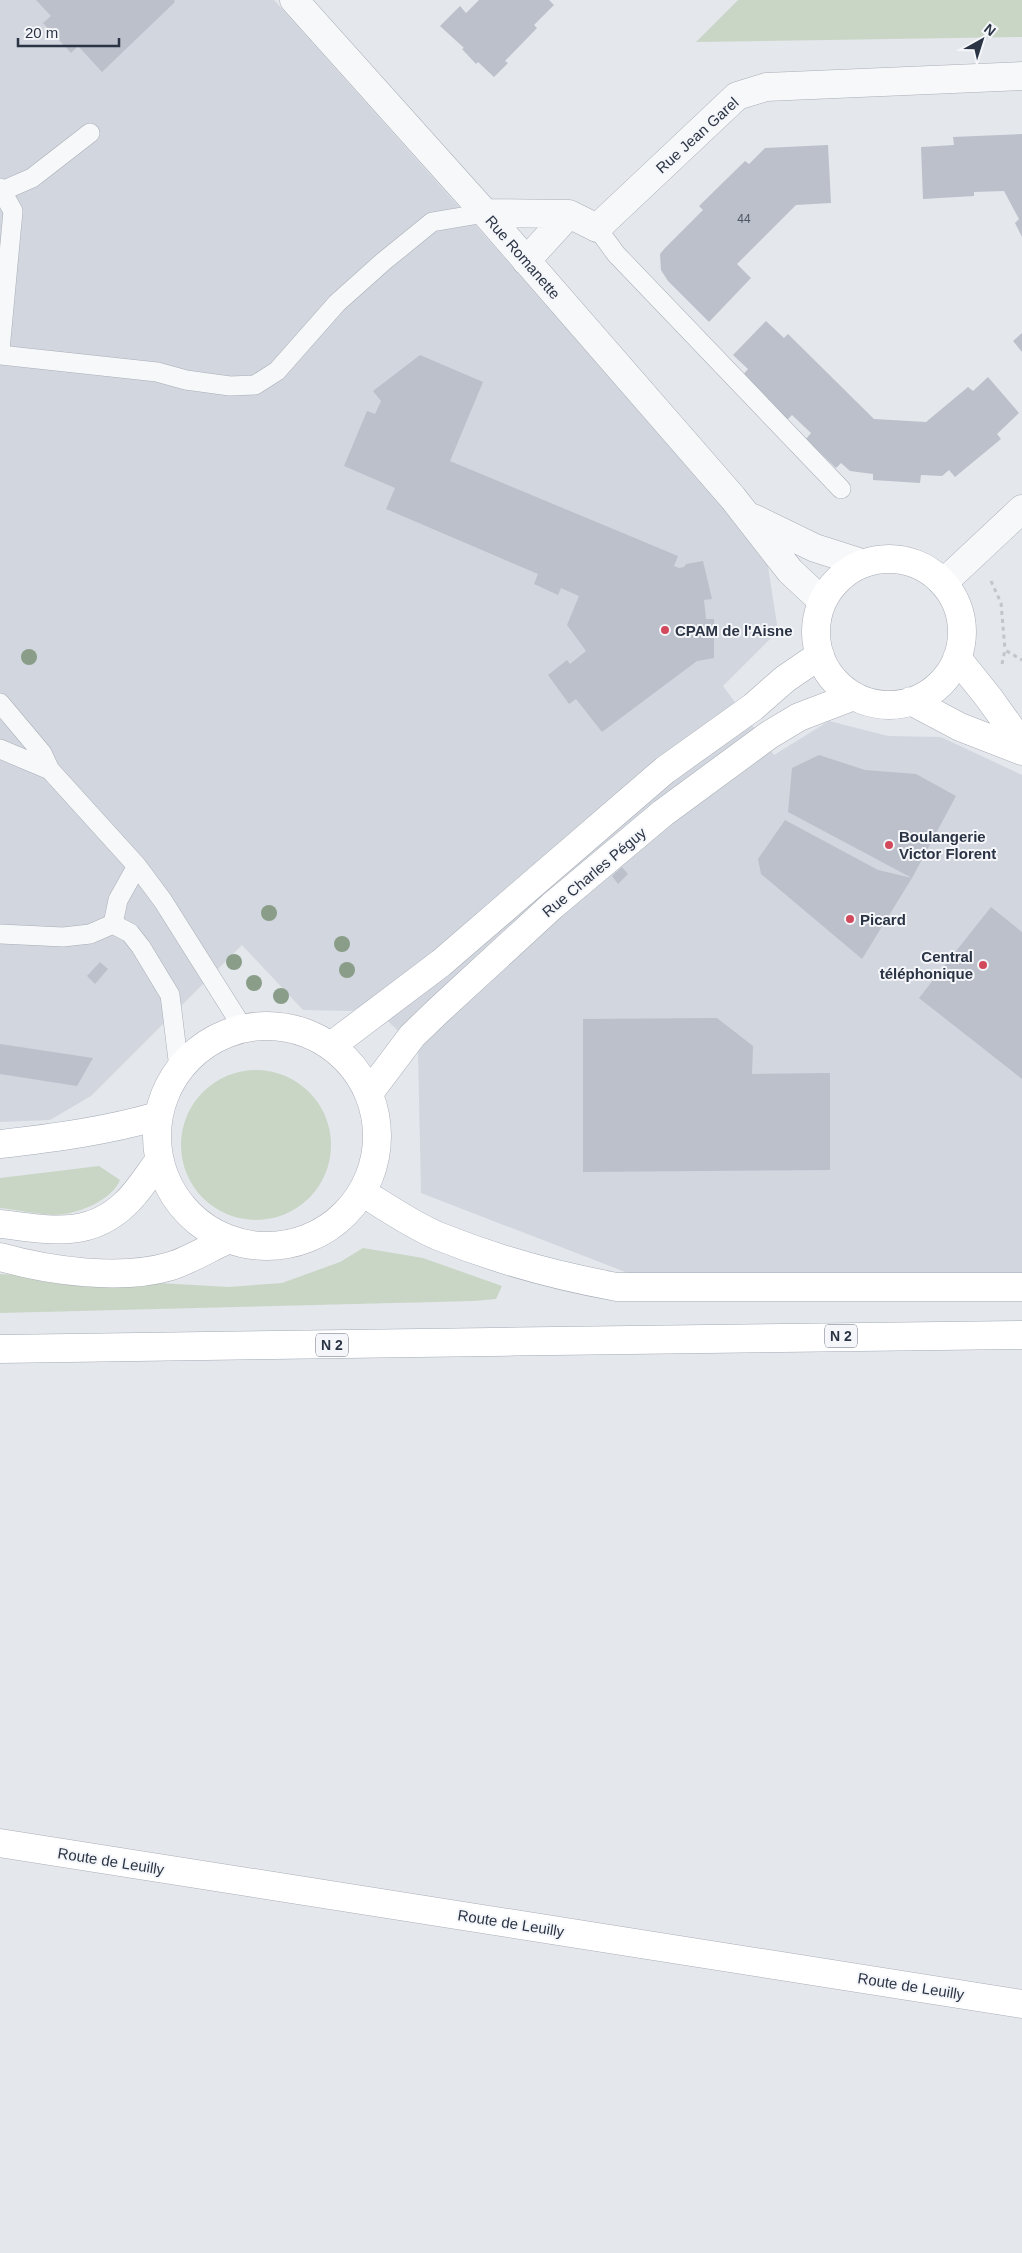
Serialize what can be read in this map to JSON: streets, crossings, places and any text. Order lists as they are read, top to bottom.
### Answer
{
  "streets": {
    "main road": ["Rue Charles Péguy", "N 2", "Route de Leuilly"],
    "street": ["Rue Jean Garel", "Rue Romanette"]
  },
  "crossings": [
    ["Rue Romanette", "Rue Charles Péguy"]
  ],
  "places": [
    "CPAM de l'Aisne",
    "Boulangerie Victor Florent",
    "Picard",
    "Central téléphonique"
  ],
  "house_numbers": ["44"],
  "scale_bar": "20 m",
  "north": "top right"
}
